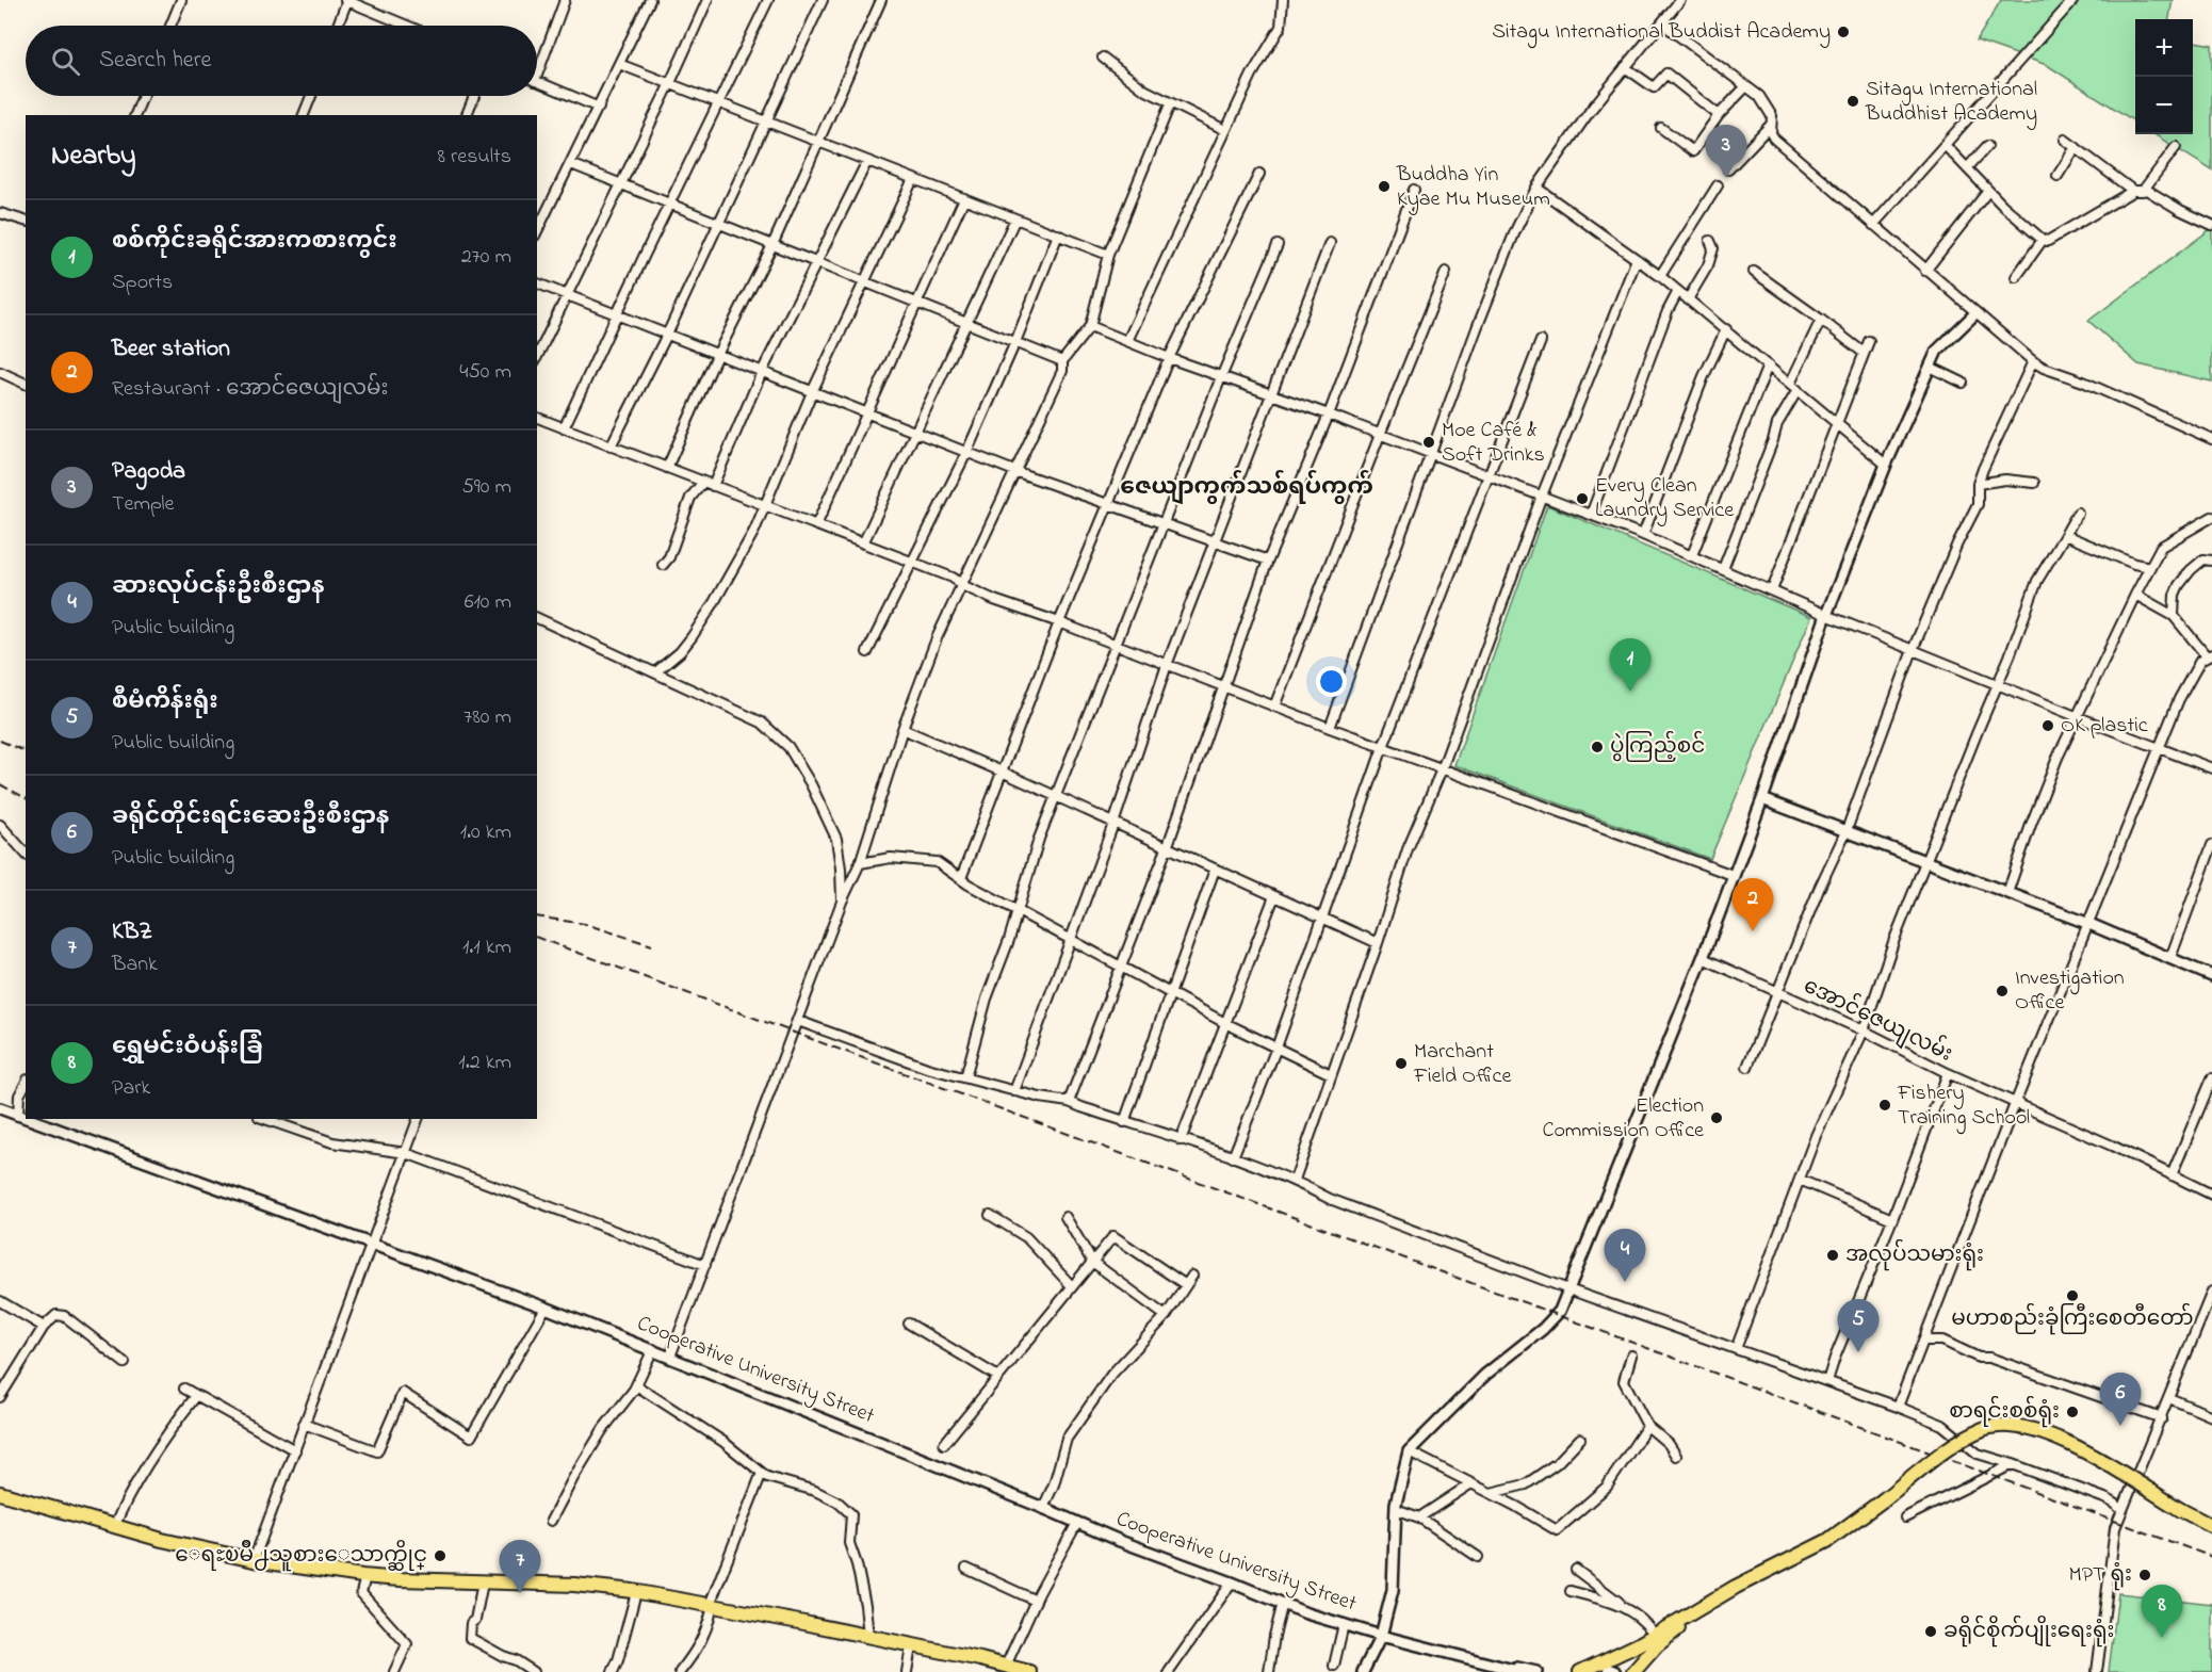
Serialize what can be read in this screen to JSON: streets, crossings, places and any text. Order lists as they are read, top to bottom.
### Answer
{
  "streets": {
    "street": ["အောင်ဇေယျလမ်း", "Cooperative University Street"]
  },
  "districts": ["ဇေယျာကွက်သစ်ရပ်ကွက်"],
  "places": [
    "Sitagu International Buddist Academy",
    "Sitagu International Buddhist Academy",
    "Buddha Yin Kyae Mu Museum",
    "Moe Café & Soft Drinks",
    "Every Clean Laundry Service",
    "OK plastic",
    "ပွဲကြည့်စင်",
    "Investigation Office",
    "Marchant Field Office",
    "Fishery Training School",
    "Election Commission Office",
    "အလုပ်သမားရုံး",
    "မဟာစည်းခုံကြီးစေတီတော်",
    "စာရင်းစစ်ရုံး",
    "ေရႊၿမိဳ႕သူစားေသာက္ဆိုင္",
    "MPT ရုံး",
    "ခရိုင်စိုက်ပျိုးရေးရုံး"
  ],
  "page": {
    "map_buttons": ["+", "−"],
    "search": "Search here",
    "heading": ["Nearby", "8 results"],
    "pins": [
      "3",
      "1",
      "2",
      "4",
      "5",
      "6",
      "7",
      "8"
    ],
    "list": [
      {
        "mark": "1",
        "name": "စစ်ကိုင်းခရိုင်အားကစားကွင်း",
        "note": "Sports",
        "value": "270 m"
      },
      {
        "mark": "2",
        "name": "Beer station",
        "note": "Restaurant · အောင်ဇေယျလမ်း",
        "value": "450 m"
      },
      {
        "mark": "3",
        "name": "Pagoda",
        "note": "Temple",
        "value": "590 m"
      },
      {
        "mark": "4",
        "name": "ဆားလုပ်ငန်းဦးစီးဌာန",
        "note": "Public building",
        "value": "610 m"
      },
      {
        "mark": "5",
        "name": "စီမံကိန်းရုံး‌",
        "note": "Public building",
        "value": "780 m"
      },
      {
        "mark": "6",
        "name": "ခရိုင်တိုင်းရင်းဆေးဦးစီးဌာန",
        "note": "Public building",
        "value": "1.0 km"
      },
      {
        "mark": "7",
        "name": "KBZ",
        "note": "Bank",
        "value": "1.1 km"
      },
      {
        "mark": "8",
        "name": "ရွှေမင်းဝံပန်းခြံ",
        "note": "Park",
        "value": "1.2 km"
      }
    ]
  }
}
